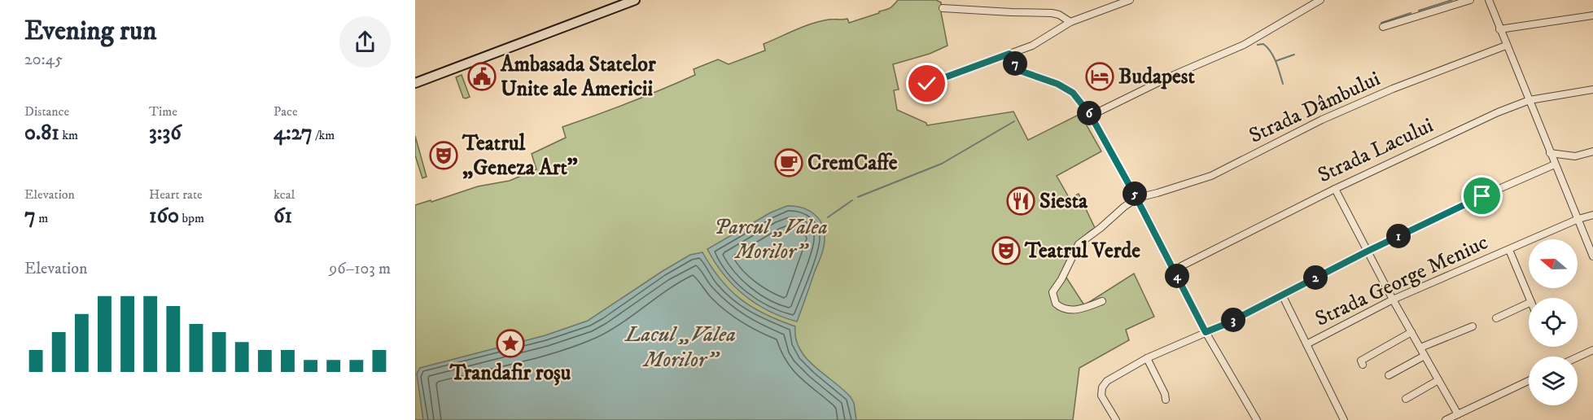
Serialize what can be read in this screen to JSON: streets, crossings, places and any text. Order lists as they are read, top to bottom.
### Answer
{
  "streets": {
    "street": ["Strada Dâmbului", "Strada Lacului", "Strada George Meniuc"]
  },
  "water": ["Lacul „Valea Morilor”"],
  "parks": ["Parcul „Valea Morilor”"],
  "places": {
    "public building": ["Ambasada Statelor Unite ale Americii"],
    "hotel": ["Budapest"],
    "theatre": ["Teatrul „Geneza Art”", "Teatrul Verde"],
    "cafe": ["CremCaffe"],
    "restaurant": ["Siesta"],
    "place": ["Trandafir roșu"]
  },
  "north": "left",
  "page": {
    "heading": ["Evening run", "20:45"],
    "pins": [
      "7",
      "6",
      "5",
      "1",
      "4",
      "2",
      "3"
    ],
    "stats": [
      ["Distance", "0.81 km"],
      ["Time", "3:36"],
      ["Pace", "4:27 /km"],
      ["Elevation", "7 m"],
      ["Heart rate", "160 bpm"],
      ["kcal", "61"]
    ],
    "chart": ["Elevation", "96–103 m"]
  }
}
